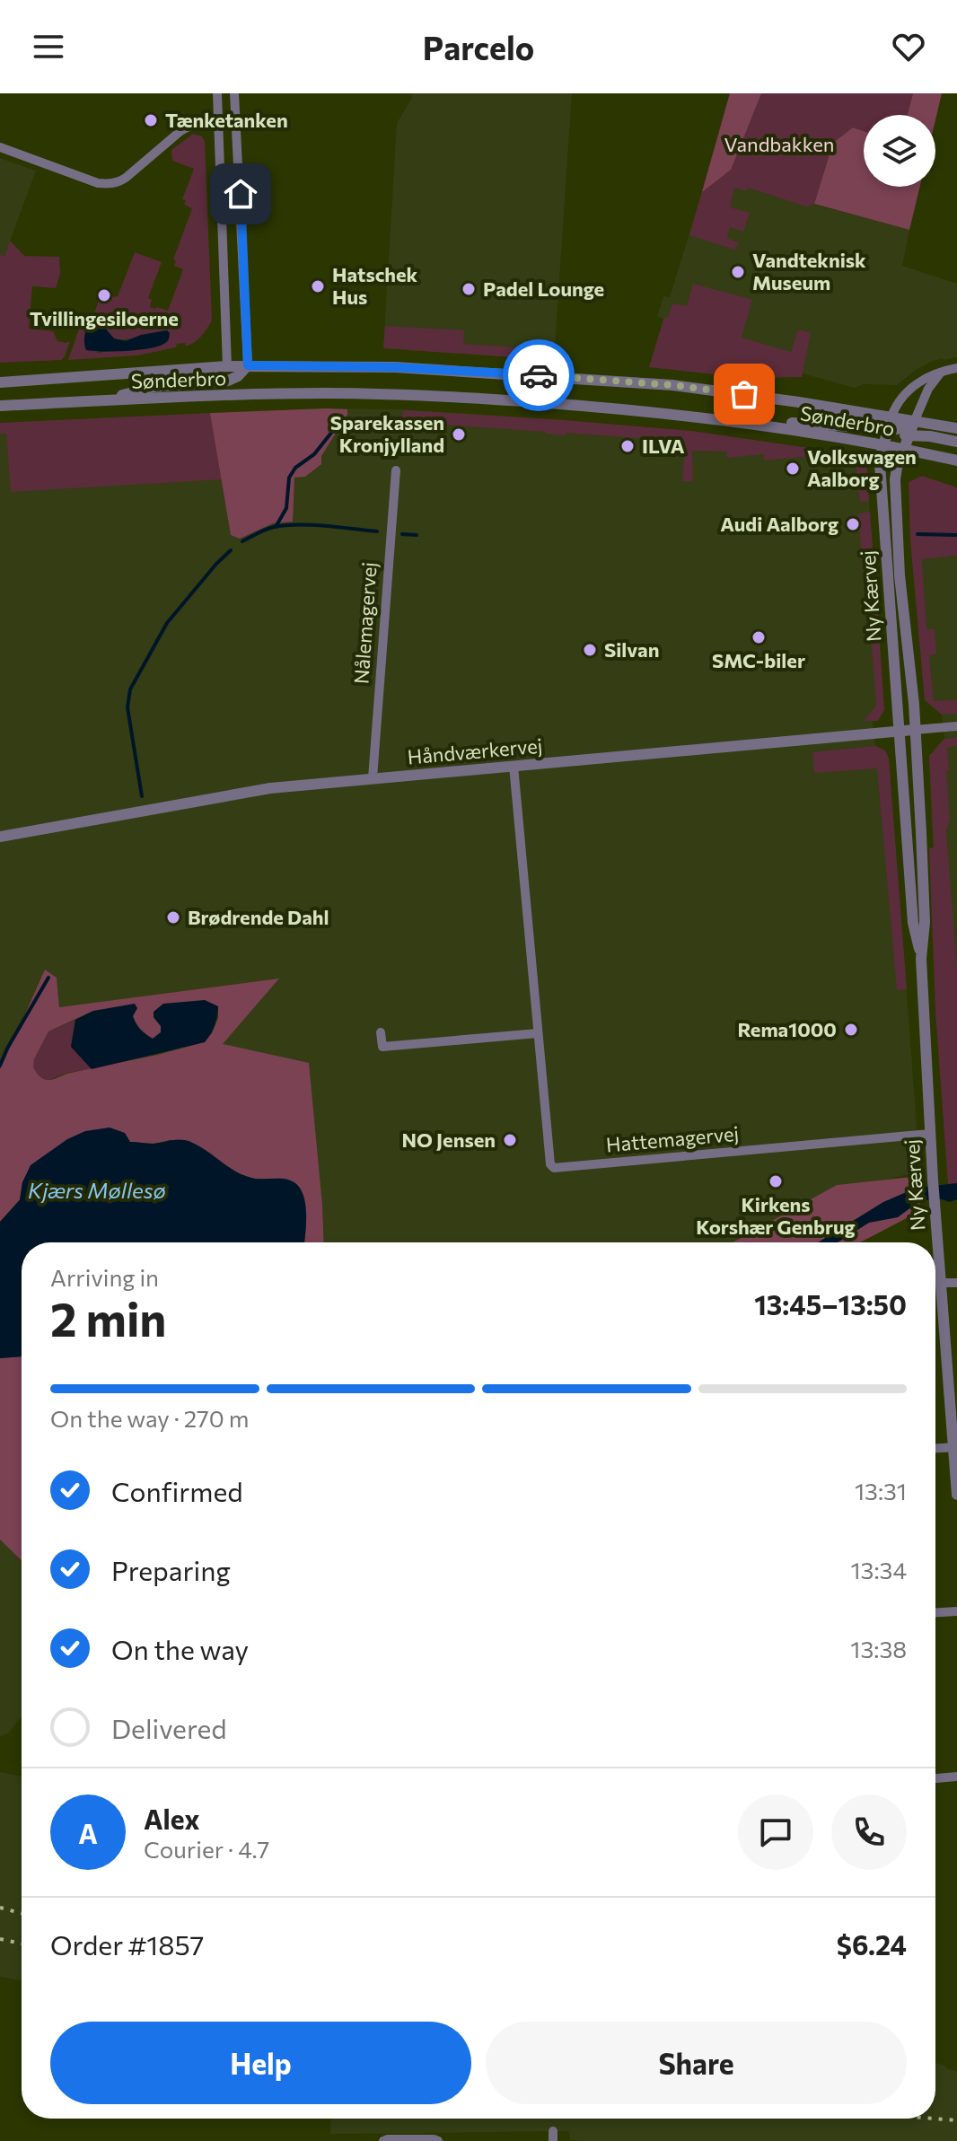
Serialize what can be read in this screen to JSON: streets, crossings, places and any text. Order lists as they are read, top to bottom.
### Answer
{
  "streets": {
    "street": [
      "Sønderbro",
      "Ny Kærvej",
      "Nålemagervej",
      "Håndværkervej",
      "Hattemagervej"
    ]
  },
  "crossings": [
    ["Sønderbro", "Ny Kærvej"],
    ["Ny Kærvej", "Håndværkervej"],
    ["Ny Kærvej", "Hattemagervej"],
    ["Nålemagervej", "Håndværkervej"],
    ["Håndværkervej", "Hattemagervej"]
  ],
  "water": ["Kjærs Møllesø"],
  "parks": ["Vandbakken"],
  "places": [
    "Tænketanken",
    "Vandteknisk Museum",
    "Hatschek Hus",
    "Padel Lounge",
    "Tvillingesiloerne",
    "Sparekassen Kronjylland",
    "ILVA",
    "Volkswagen Aalborg",
    "Audi Aalborg",
    "SMC-biler",
    "Silvan",
    "Brødrende Dahl",
    "Rema1000",
    "NO Jensen",
    "Kirkens Korshær Genbrug"
  ],
  "page": {
    "header": "Parcelo",
    "heading": ["2 min", "Arriving in", "13:45–13:50"],
    "panel": [
      "Alex",
      "Courier · 4.7",
      "Order #1857",
      "$6.24"
    ],
    "bar": "On the way · 270 m",
    "list": [
      ["Confirmed", "13:31"],
      ["Preparing", "13:34"],
      ["On the way", "13:38"],
      "Delivered"
    ],
    "round": "A",
    "buttons": ["Help", "Share"]
  }
}
